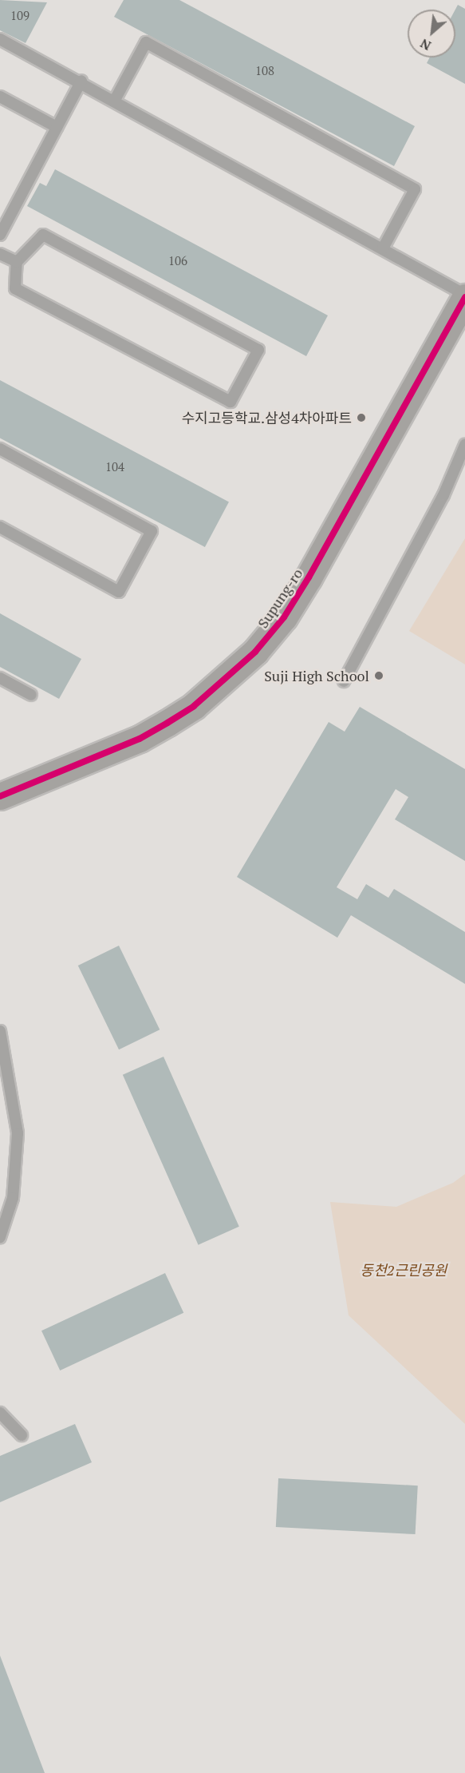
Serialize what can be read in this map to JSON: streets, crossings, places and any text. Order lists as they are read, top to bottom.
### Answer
{
  "streets": {
    "street": ["Supung-ro"]
  },
  "parks": ["동천2근린공원"],
  "places": ["수지고등학교.삼성4차아파트", "Suji High School"],
  "house_numbers": [
    "109",
    "108",
    "106",
    "104"
  ],
  "north": "bottom left"
}
